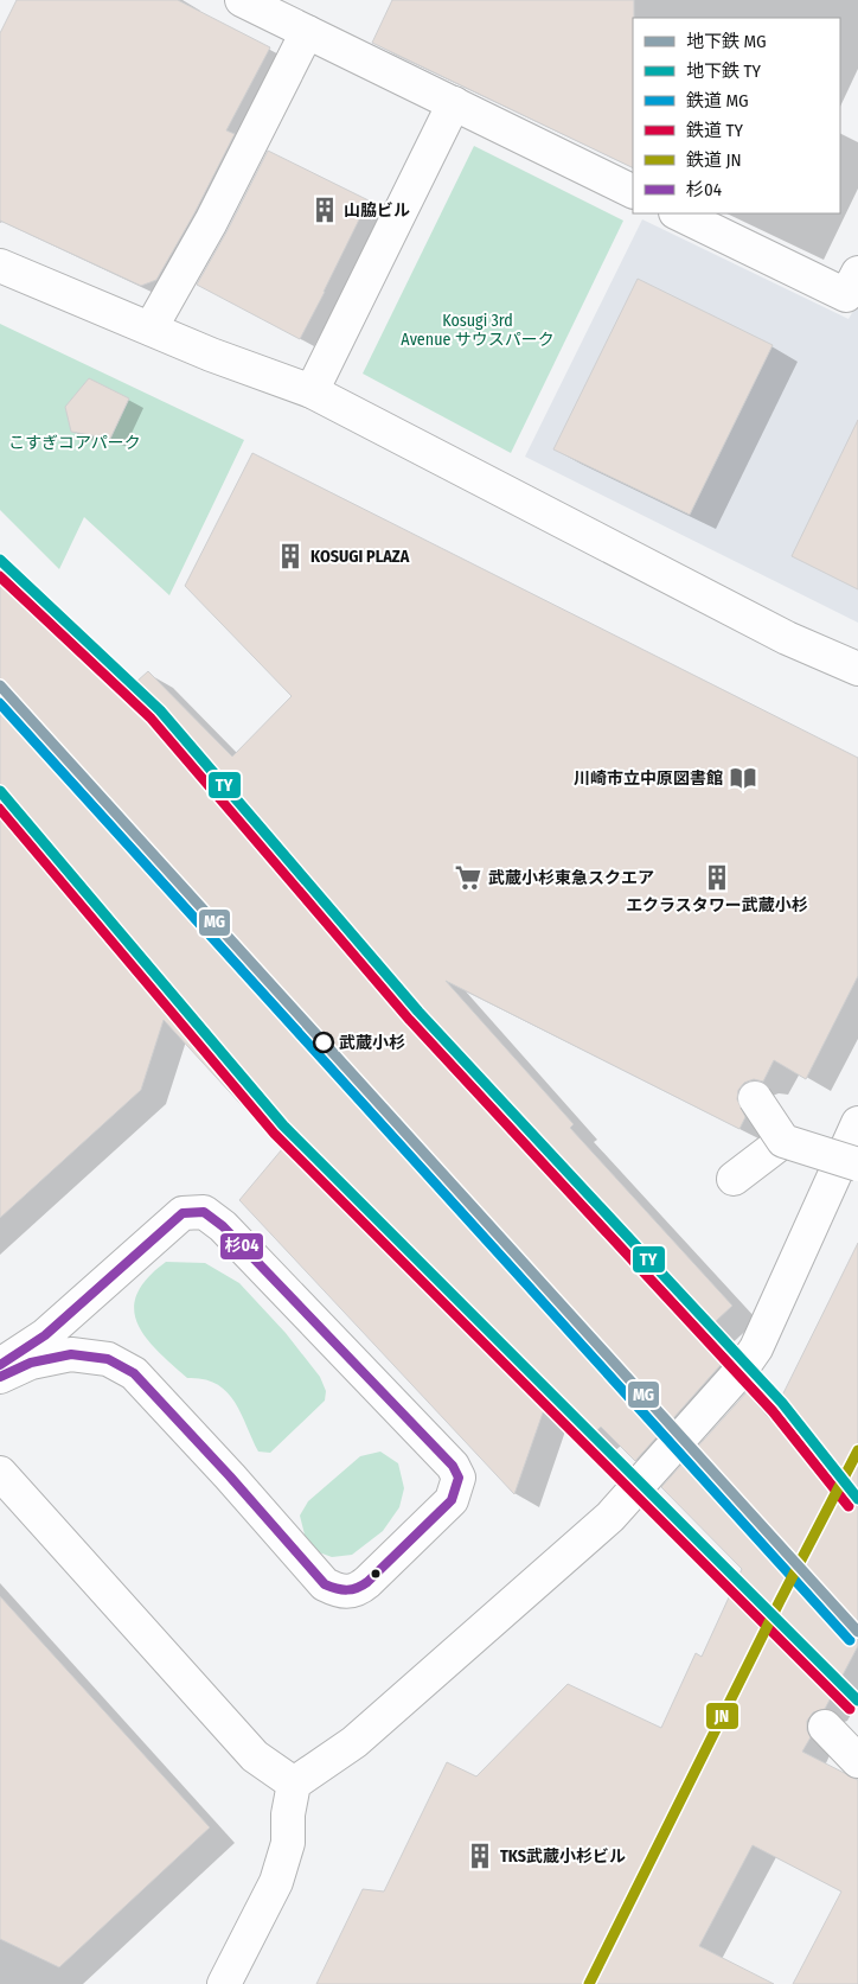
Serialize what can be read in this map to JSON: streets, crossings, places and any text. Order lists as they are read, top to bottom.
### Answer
{
  "parks": ["Kosugi 3rd Avenue サウスパーク", "こすぎコアパーク"],
  "places": {
    "building": [
      "山脇ビル",
      "KOSUGI PLAZA",
      "エクラスタワー武蔵小杉",
      "TKS武蔵小杉ビル"
    ],
    "library": ["川崎市立中原図書館"],
    "supermarket": ["武蔵小杉東急スクエア"],
    "other": ["武蔵小杉"]
  },
  "lines": [
    "metro line TY",
    "rail line TY",
    "metro line MG",
    "rail line MG",
    "transit line 杉04",
    "rail line JN"
  ],
  "legend": [
    "地下鉄 MG",
    "地下鉄 TY",
    "鉄道 MG",
    "鉄道 TY",
    "鉄道 JN",
    "杉04"
  ]
}
